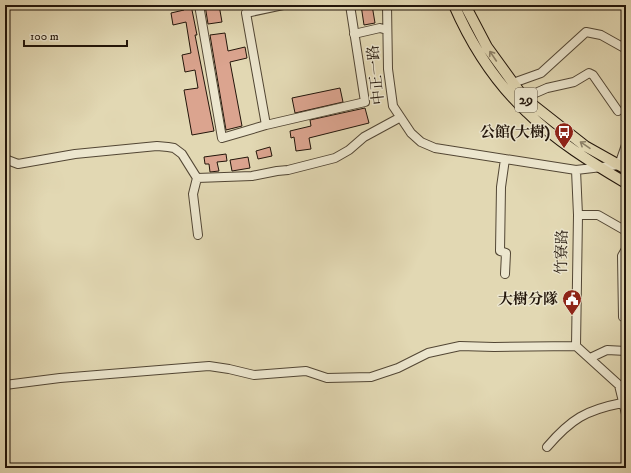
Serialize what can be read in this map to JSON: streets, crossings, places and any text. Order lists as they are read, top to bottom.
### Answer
{
  "streets": {
    "main road": ["29"],
    "street": ["中正一路", "竹寮路"]
  },
  "crossings": [
    ["中正一路", "竹寮路"]
  ],
  "places": {
    "bus stop": ["公館(大樹)"],
    "public building": ["大樹分隊"]
  },
  "scale_bar": "100 m"
}
